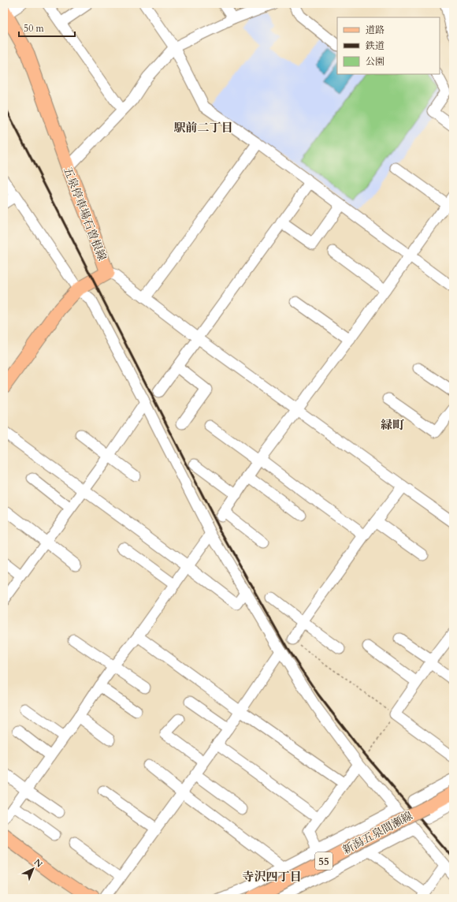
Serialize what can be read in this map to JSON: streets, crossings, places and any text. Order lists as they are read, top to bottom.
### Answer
{
  "streets": {
    "main road": ["五泉停車場石曽根線", "新潟五泉間瀬線", "55"]
  },
  "districts": ["駅前二丁目", "緑町", "寺沢四丁目"],
  "legend": ["道路", "鉄道", "公園"],
  "scale_bar": "50 m",
  "north": "top right"
}
